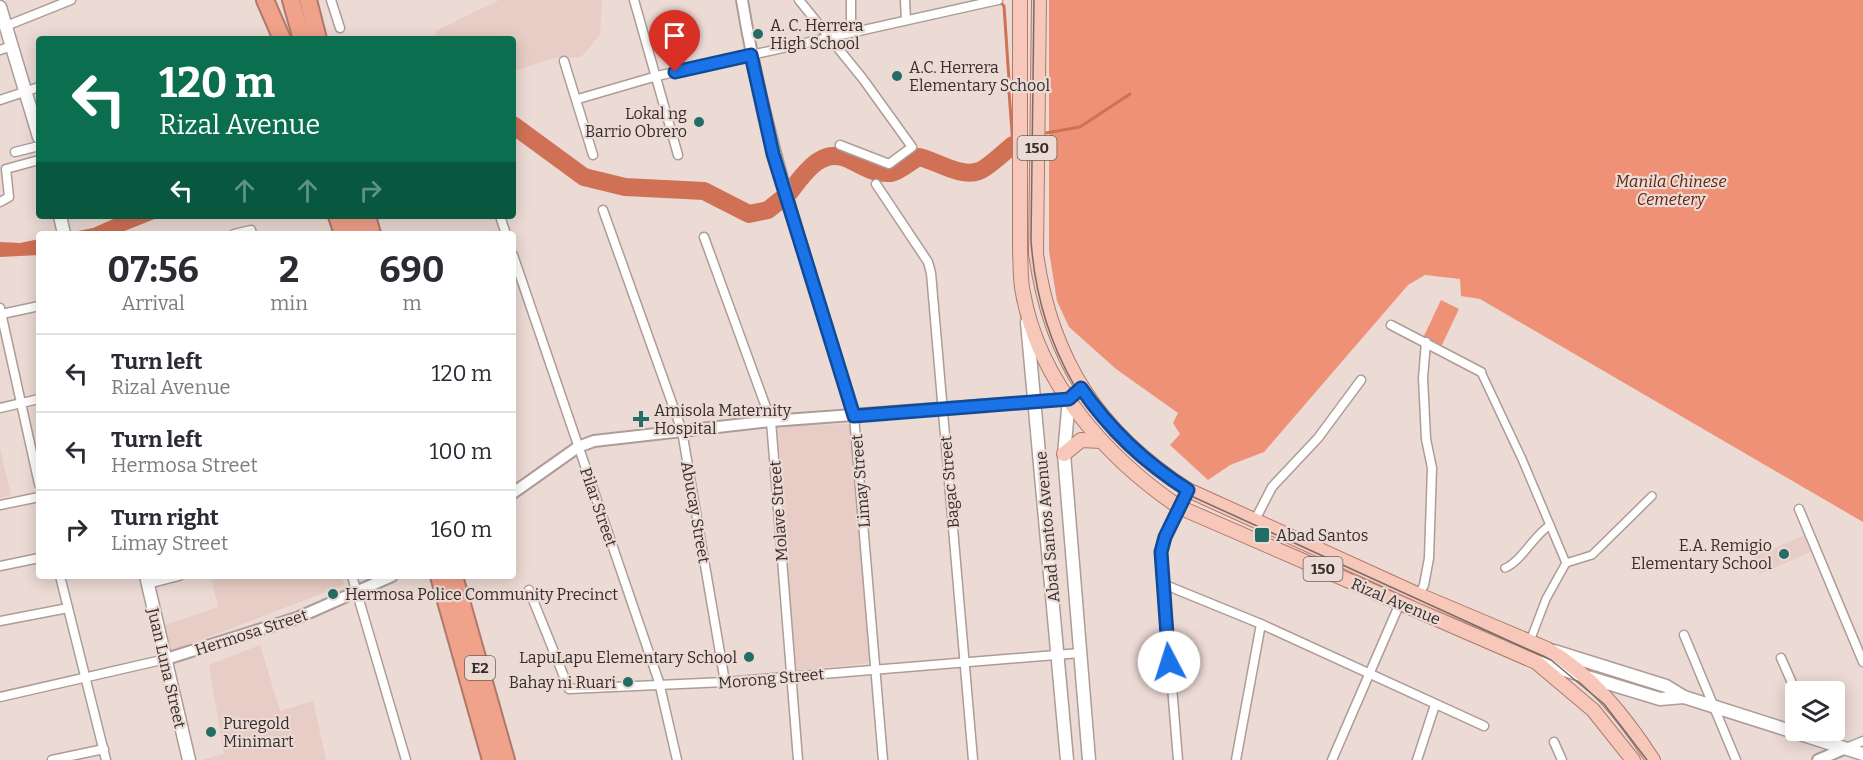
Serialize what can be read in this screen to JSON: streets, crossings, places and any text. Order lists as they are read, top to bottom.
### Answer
{
  "streets": {
    "highway": ["E2"],
    "main road": [
      "150",
      "Abad Santos Avenue",
      "Rizal Avenue",
      "Juan Luna Street"
    ],
    "street": [
      "Limay Street",
      "Bagac Street",
      "Pilar Street",
      "Molave Street",
      "Abucay Street",
      "Hermosa Street",
      "Morong Street"
    ]
  },
  "crossings": [
    ["150", "Abad Santos Avenue"],
    ["150", "Rizal Avenue"],
    ["Limay Street", "Morong Street"],
    ["Bagac Street", "Morong Street"],
    ["Pilar Street", "Morong Street"],
    ["Molave Street", "Morong Street"],
    ["Abucay Street", "Morong Street"],
    ["Abad Santos Avenue", "Rizal Avenue"],
    ["Abad Santos Avenue", "Morong Street"],
    ["Hermosa Street", "Juan Luna Street"]
  ],
  "parks": ["Manila Chinese Cemetery"],
  "places": {
    "other": [
      "A. C. Herrera High School",
      "A.C. Herrera Elementary School",
      "Lokal ng Barrio Obrero",
      "E.A. Remigio Elementary School",
      "Hermosa Police Community Precinct",
      "LapuLapu Elementary School",
      "Bahay ni Ruari",
      "Puregold Minimart"
    ],
    "health": ["Amisola Maternity Hospital"],
    "transit": ["Abad Santos"]
  },
  "page": {
    "turn": ["120 m", "Rizal Avenue"],
    "eta": [
      "07:56",
      "Arrival",
      "2",
      "min",
      "690",
      "m"
    ],
    "list": [
      {
        "name": "Turn left",
        "note": "Rizal Avenue",
        "value": "120 m"
      },
      {
        "name": "Turn left",
        "note": "Hermosa Street",
        "value": "100 m"
      },
      {
        "name": "Turn right",
        "note": "Limay Street",
        "value": "160 m"
      }
    ]
  }
}
